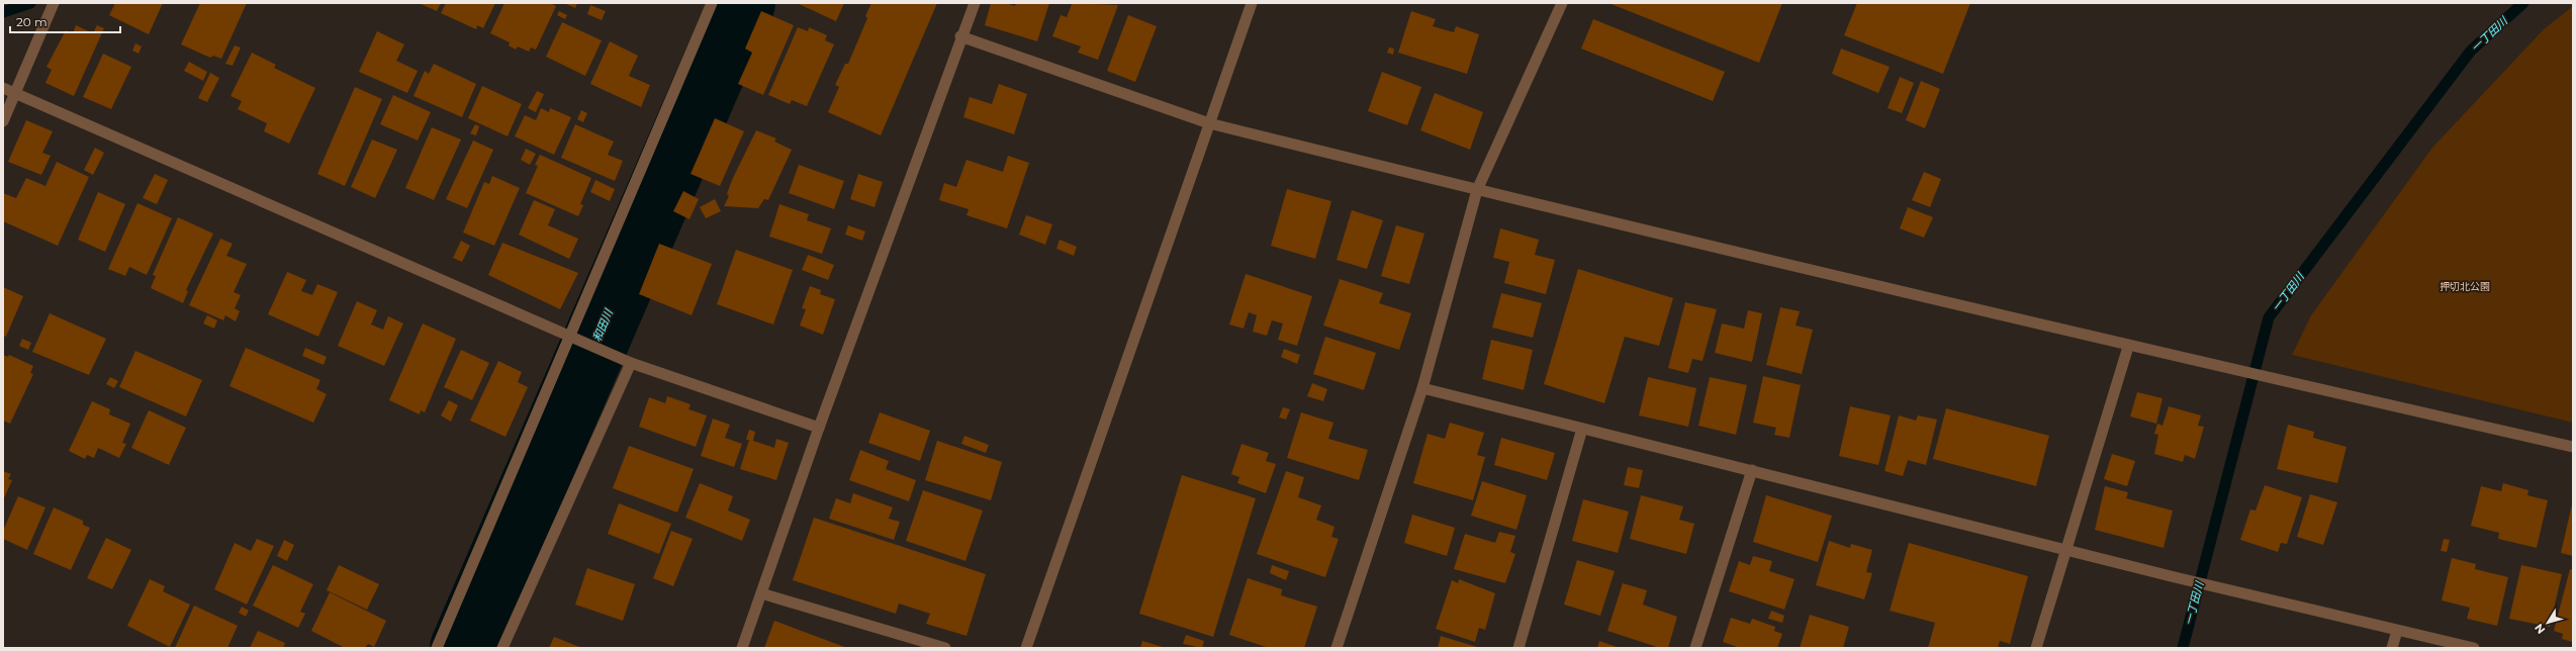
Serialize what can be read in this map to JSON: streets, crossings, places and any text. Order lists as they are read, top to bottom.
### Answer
{
  "water": ["一丁田川", "和田川"],
  "parks": ["押切北公園"],
  "scale_bar": "20 m",
  "north": "bottom left"
}
